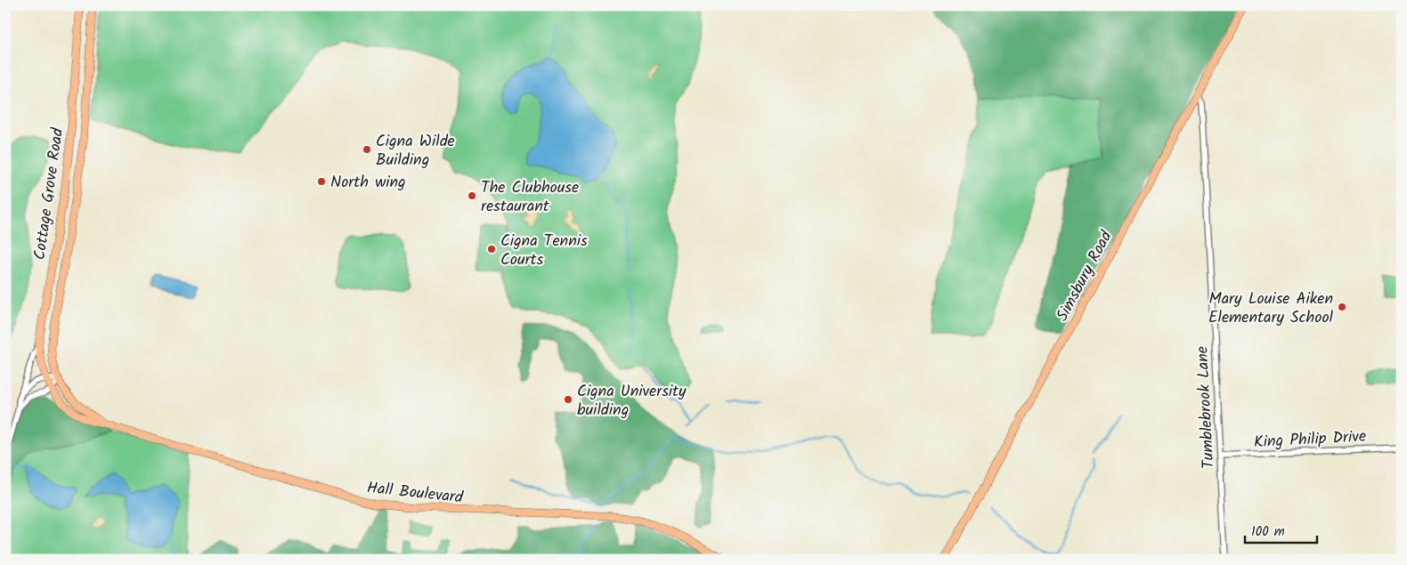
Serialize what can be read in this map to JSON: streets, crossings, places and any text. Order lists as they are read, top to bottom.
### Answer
{
  "streets": {
    "main road": ["Cottage Grove Road", "Simsbury Road", "Hall Boulevard"],
    "street": ["Tumblebrook Lane", "King Philip Drive"]
  },
  "crossings": [
    ["Cottage Grove Road", "Hall Boulevard"],
    ["Simsbury Road", "Tumblebrook Lane"],
    ["Tumblebrook Lane", "King Philip Drive"]
  ],
  "places": [
    "Cigna Wilde Building",
    "North wing",
    "The Clubhouse restaurant",
    "Cigna Tennis Courts",
    "Mary Louise Aiken Elementary School",
    "Cigna University building"
  ],
  "scale_bar": "100 m"
}
